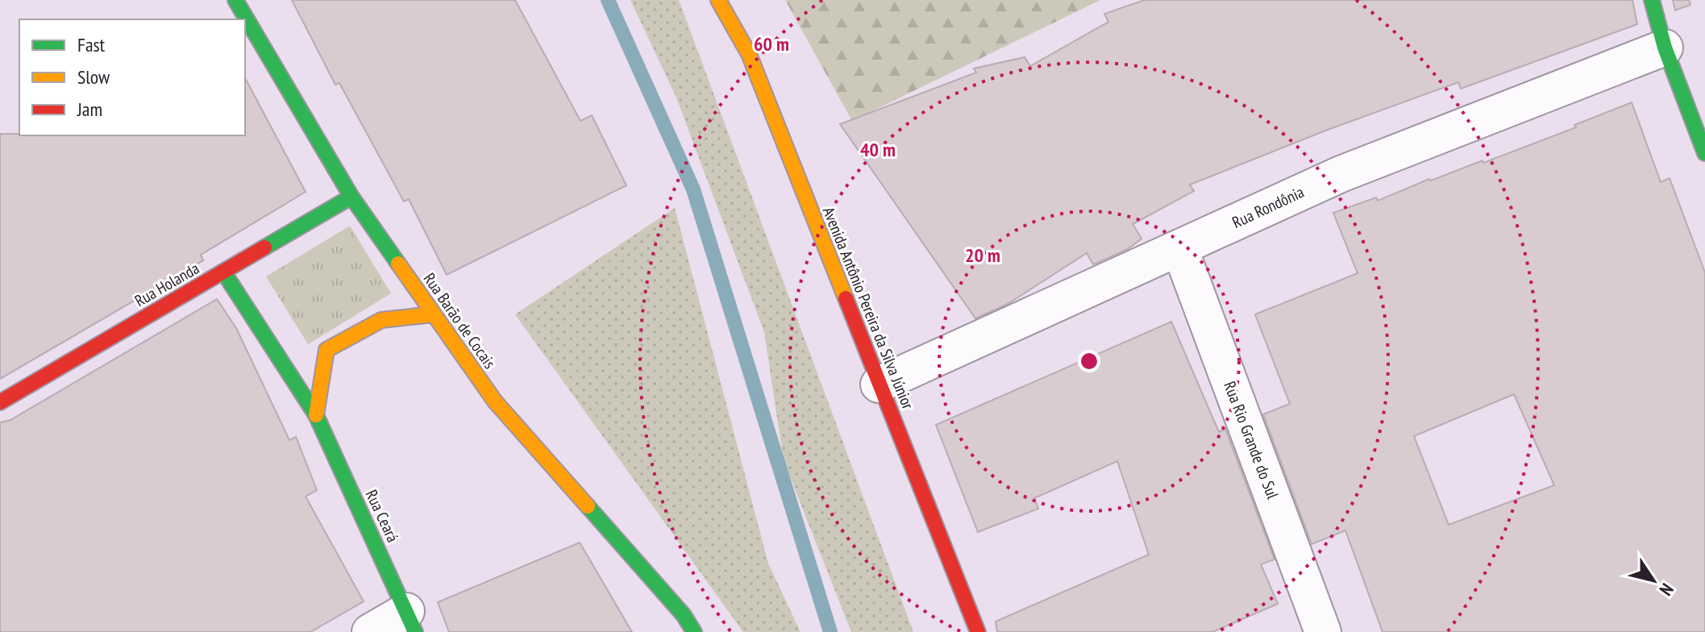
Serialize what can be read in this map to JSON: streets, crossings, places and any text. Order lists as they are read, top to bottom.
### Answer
{
  "streets": {
    "street": [
      "Rua Rondônia",
      "Rua Holanda",
      "Avenida Antônio Pereira da Silva Júnior",
      "Rua Barão de Cocais",
      "Rua Rio Grande do Sul",
      "Rua Ceará"
    ]
  },
  "crossings": [
    ["Rua Rondônia", "Avenida Antônio Pereira da Silva Júnior"],
    ["Rua Rondônia", "Rua Rio Grande do Sul"],
    ["Rua Holanda", "Rua Barão de Cocais"],
    ["Rua Holanda", "Rua Ceará"]
  ],
  "legend": ["Fast", "Slow", "Jam"],
  "north": "bottom right",
  "rings": ["60 m", "40 m", "20 m"]
}
